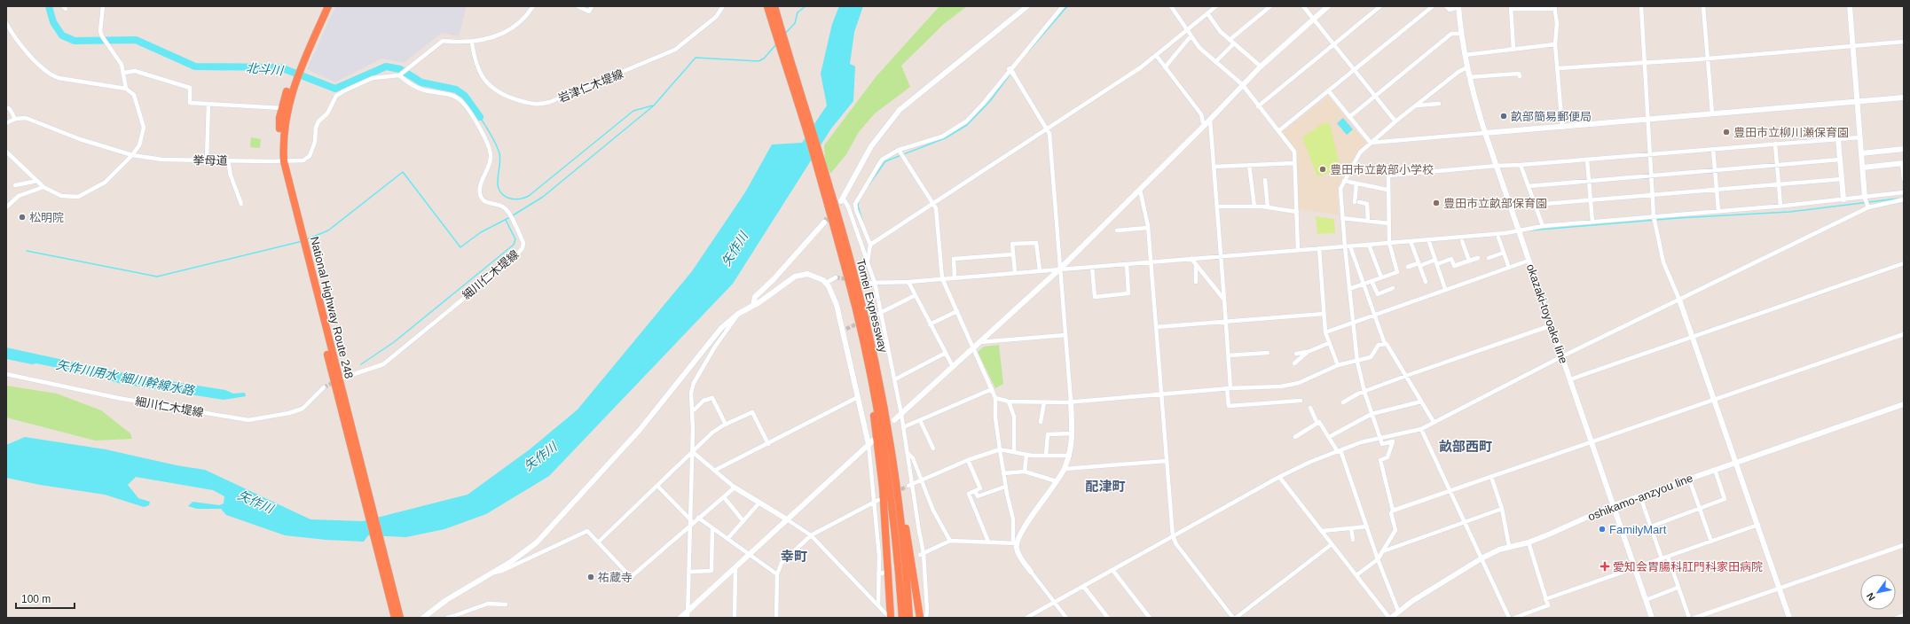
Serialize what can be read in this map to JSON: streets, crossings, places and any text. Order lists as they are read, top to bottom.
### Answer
{
  "streets": {
    "highway": ["Tomei Expressway", "National Highway Route 248"],
    "street": [
      "岩津仁木堤線",
      "挙母道",
      "細川仁木堤線",
      "okazaki-toyoake line",
      "oshikamo-anzyou line"
    ]
  },
  "crossings": [
    ["挙母道", "細川仁木堤線"],
    ["挙母道", "National Highway Route 248"],
    ["okazaki-toyoake line", "oshikamo-anzyou line"]
  ],
  "districts": ["畝部西町", "配津町", "幸町"],
  "water": ["北斗川", "矢作川", "矢作川用水 細川幹線水路"],
  "places": {
    "other": [
      "畝部簡易郵便局",
      "豊田市立柳川瀬保育園",
      "豊田市立畝部小学校",
      "豊田市立畝部保育園",
      "松明院",
      "FamilyMart",
      "祐蔵寺"
    ],
    "health": ["愛知会胃腸科肛門科家田病院"]
  },
  "scale_bar": "100 m",
  "north": "bottom left"
}
